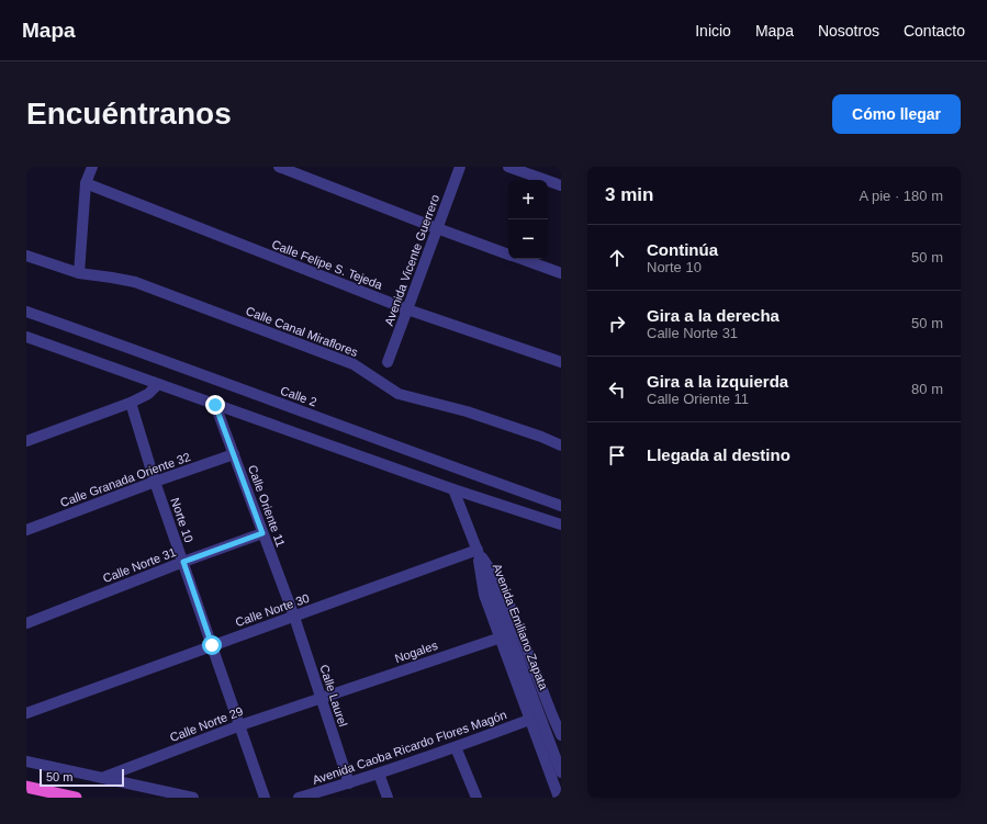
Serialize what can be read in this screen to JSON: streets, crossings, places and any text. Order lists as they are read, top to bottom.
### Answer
{
  "streets": {
    "street": [
      "Avenida Vicente Guerrero",
      "Calle Felipe S. Tejeda",
      "Calle Canal Miraflores",
      "Calle 2",
      "Calle Granada Oriente 32",
      "Calle Oriente 11",
      "Norte 10",
      "Calle Norte 31",
      "Calle Norte 30",
      "Avenida Emiliano Zapata",
      "Nogales",
      "Calle Laurel",
      "Calle Norte 29",
      "Avenida Caoba Ricardo Flores Magón"
    ]
  },
  "crossings": [
    ["Avenida Vicente Guerrero", "Calle Felipe S. Tejeda"],
    ["Calle Granada Oriente 32", "Calle Oriente 11"],
    ["Calle Granada Oriente 32", "Norte 10"],
    ["Calle Oriente 11", "Calle Norte 31"],
    ["Calle Oriente 11", "Calle Norte 30"],
    ["Calle Oriente 11", "Calle Laurel"],
    ["Norte 10", "Calle Norte 31"],
    ["Norte 10", "Calle Norte 30"],
    ["Norte 10", "Calle Norte 29"],
    ["Calle Norte 30", "Avenida Emiliano Zapata"],
    ["Calle Norte 30", "Calle Laurel"],
    ["Nogales", "Calle Laurel"],
    ["Nogales", "Calle Norte 29"],
    ["Calle Laurel", "Calle Norte 29"],
    ["Calle Laurel", "Avenida Caoba Ricardo Flores Magón"]
  ],
  "scale_bar": "50 m",
  "page": {
    "header": "Mapa",
    "nav": [
      "Inicio",
      "Mapa",
      "Nosotros",
      "Contacto"
    ],
    "buttons": "Cómo llegar",
    "title": "Encuéntranos",
    "heading": ["3 min", "A pie · 180 m"],
    "map_buttons": ["+", "−"],
    "list": [
      ["Continúa", "Norte 10", "50 m"],
      ["Gira a la derecha", "Calle Norte 31", "50 m"],
      ["Gira a la izquierda", "Calle Oriente 11", "80 m"],
      "Llegada al destino"
    ],
    "scale": "50 m"
  }
}
